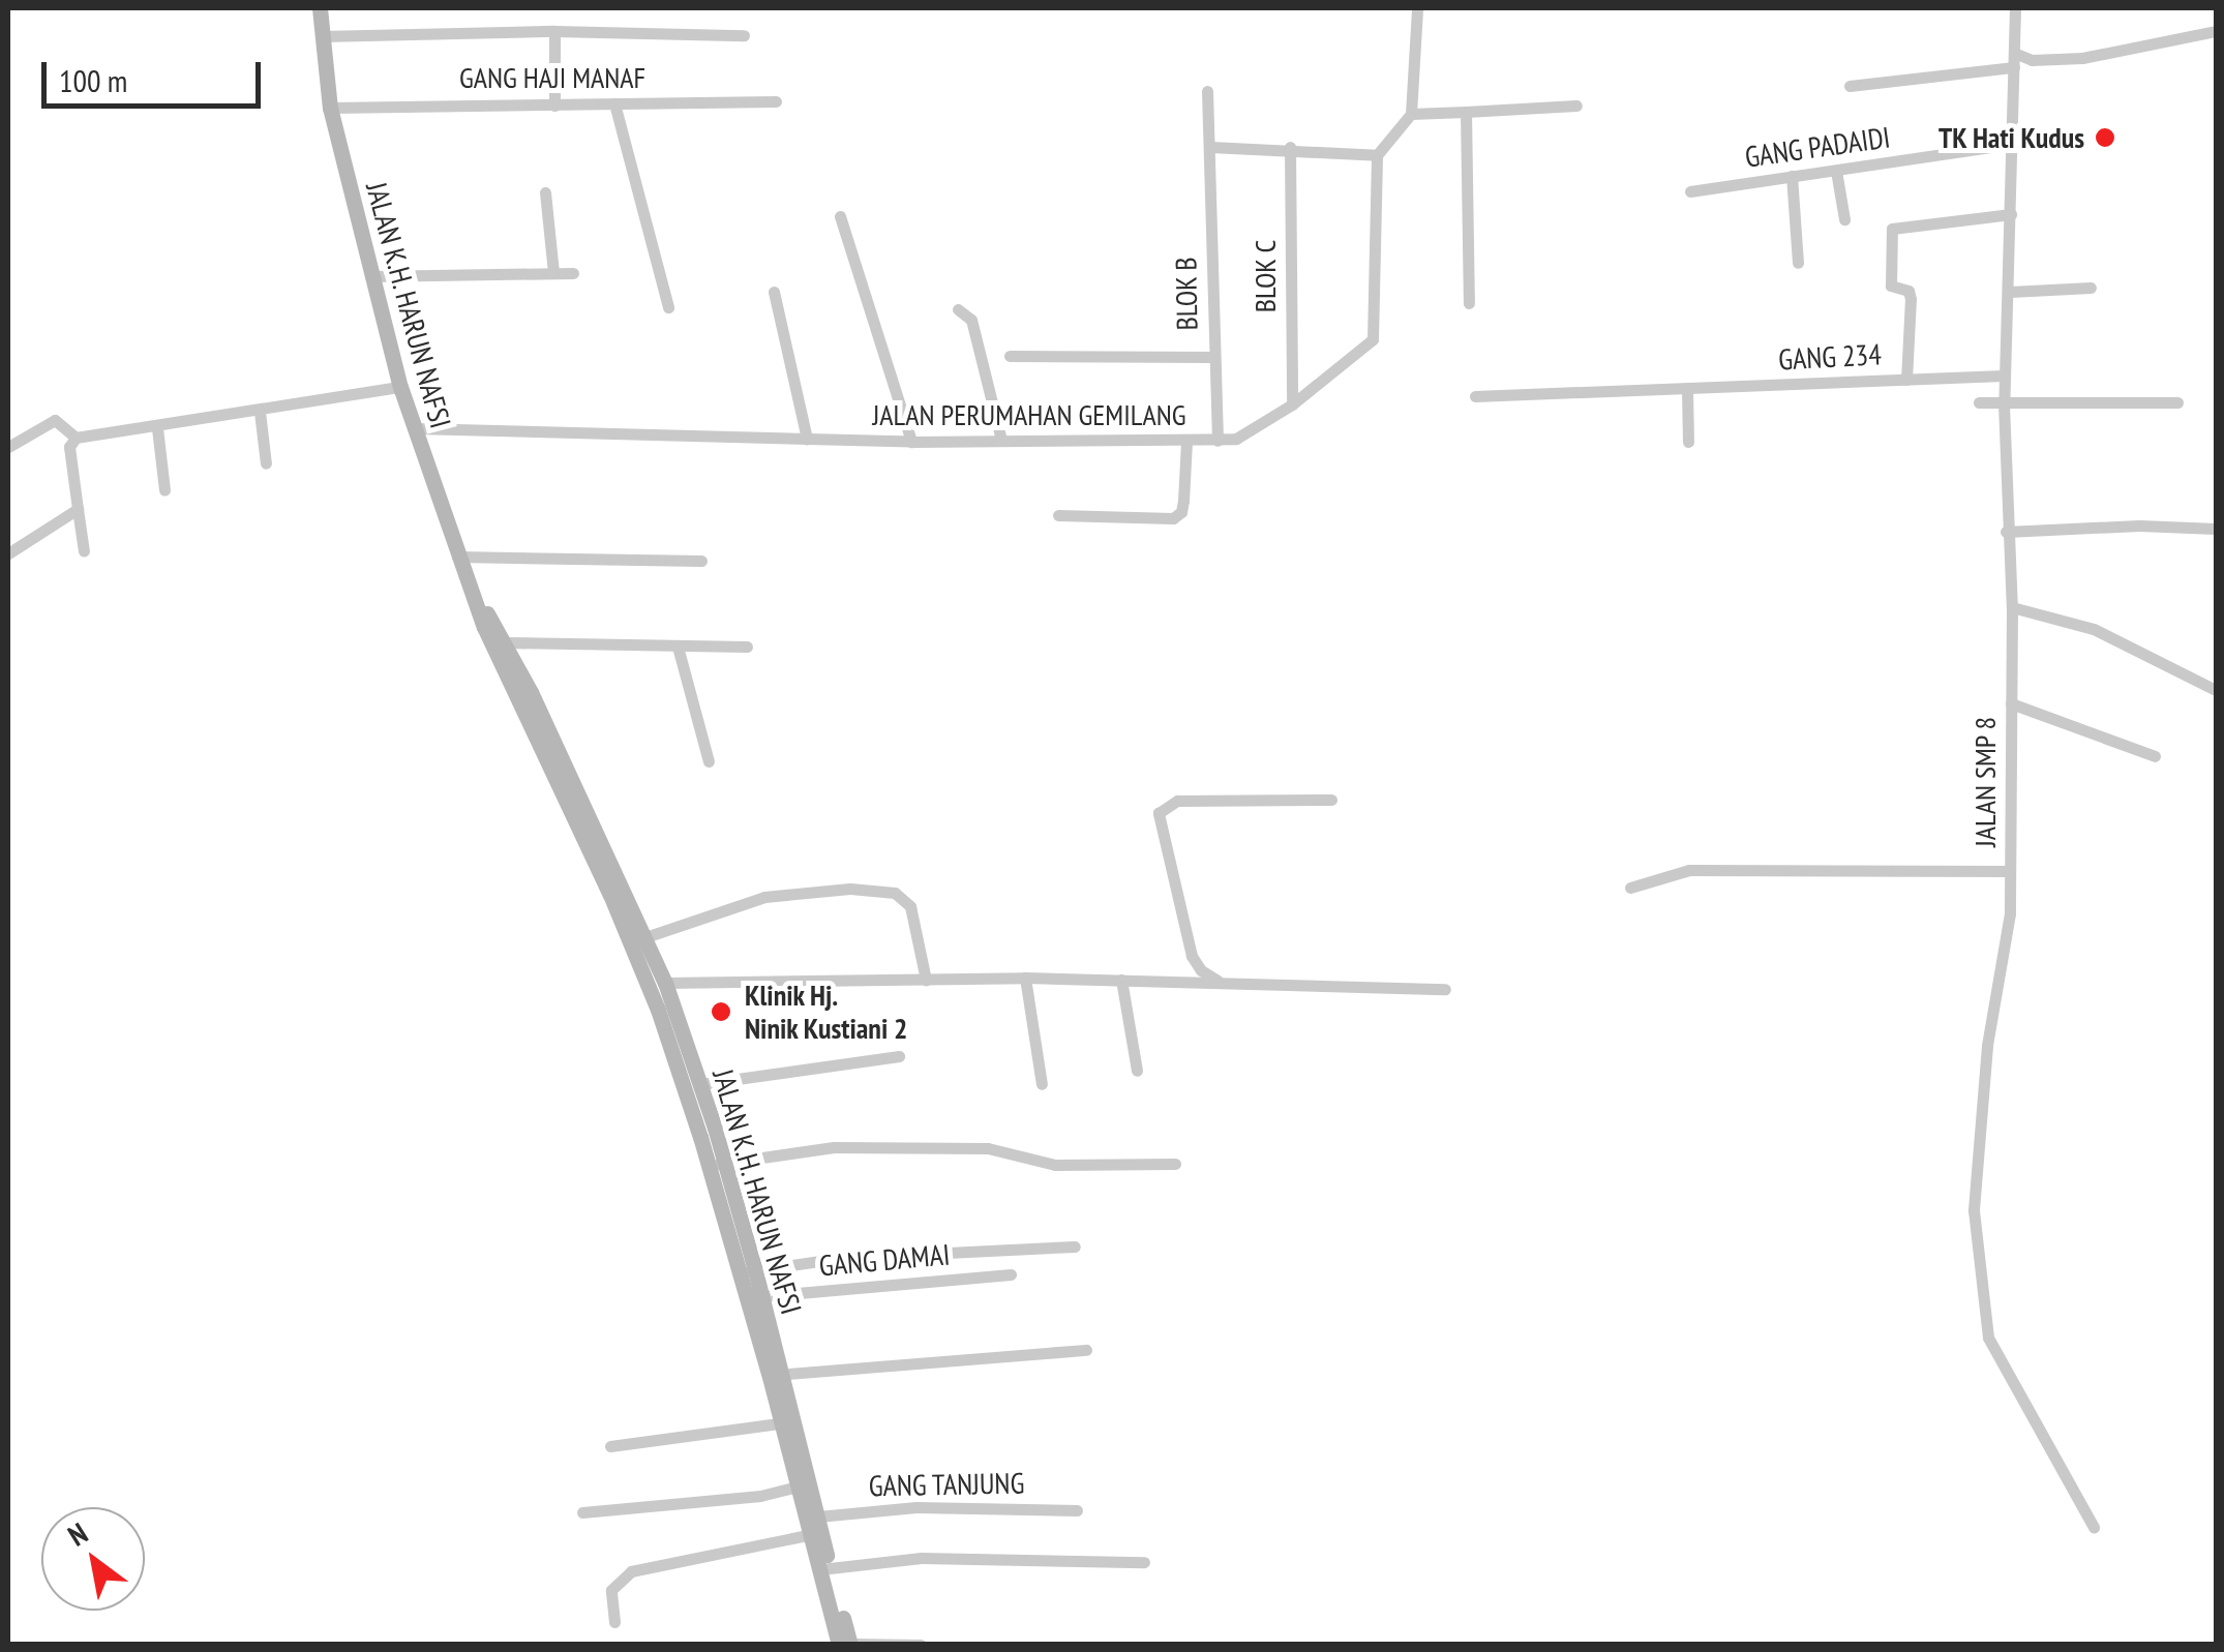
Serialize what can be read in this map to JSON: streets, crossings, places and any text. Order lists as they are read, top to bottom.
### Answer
{
  "streets": {
    "main road": ["JALAN K.H. HARUN NAFSI"],
    "street": [
      "GANG HAJI MANAF",
      "GANG PADAIDI",
      "BLOK C",
      "BLOK B",
      "GANG 234",
      "JALAN PERUMAHAN GEMILANG",
      "JALAN SMP 8",
      "GANG DAMAI",
      "GANG TANJUNG"
    ]
  },
  "crossings": [
    ["GANG HAJI MANAF", "JALAN K.H. HARUN NAFSI"],
    ["GANG PADAIDI", "JALAN SMP 8"],
    ["BLOK C", "JALAN PERUMAHAN GEMILANG"],
    ["BLOK B", "JALAN PERUMAHAN GEMILANG"],
    ["JALAN K.H. HARUN NAFSI", "JALAN PERUMAHAN GEMILANG"],
    ["JALAN K.H. HARUN NAFSI", "GANG DAMAI"],
    ["JALAN K.H. HARUN NAFSI", "GANG TANJUNG"],
    ["GANG 234", "JALAN SMP 8"]
  ],
  "places": ["TK Hati Kudus", "Klinik Hj. Ninik Kustiani 2"],
  "scale_bar": "100 m",
  "north": "top left"
}
